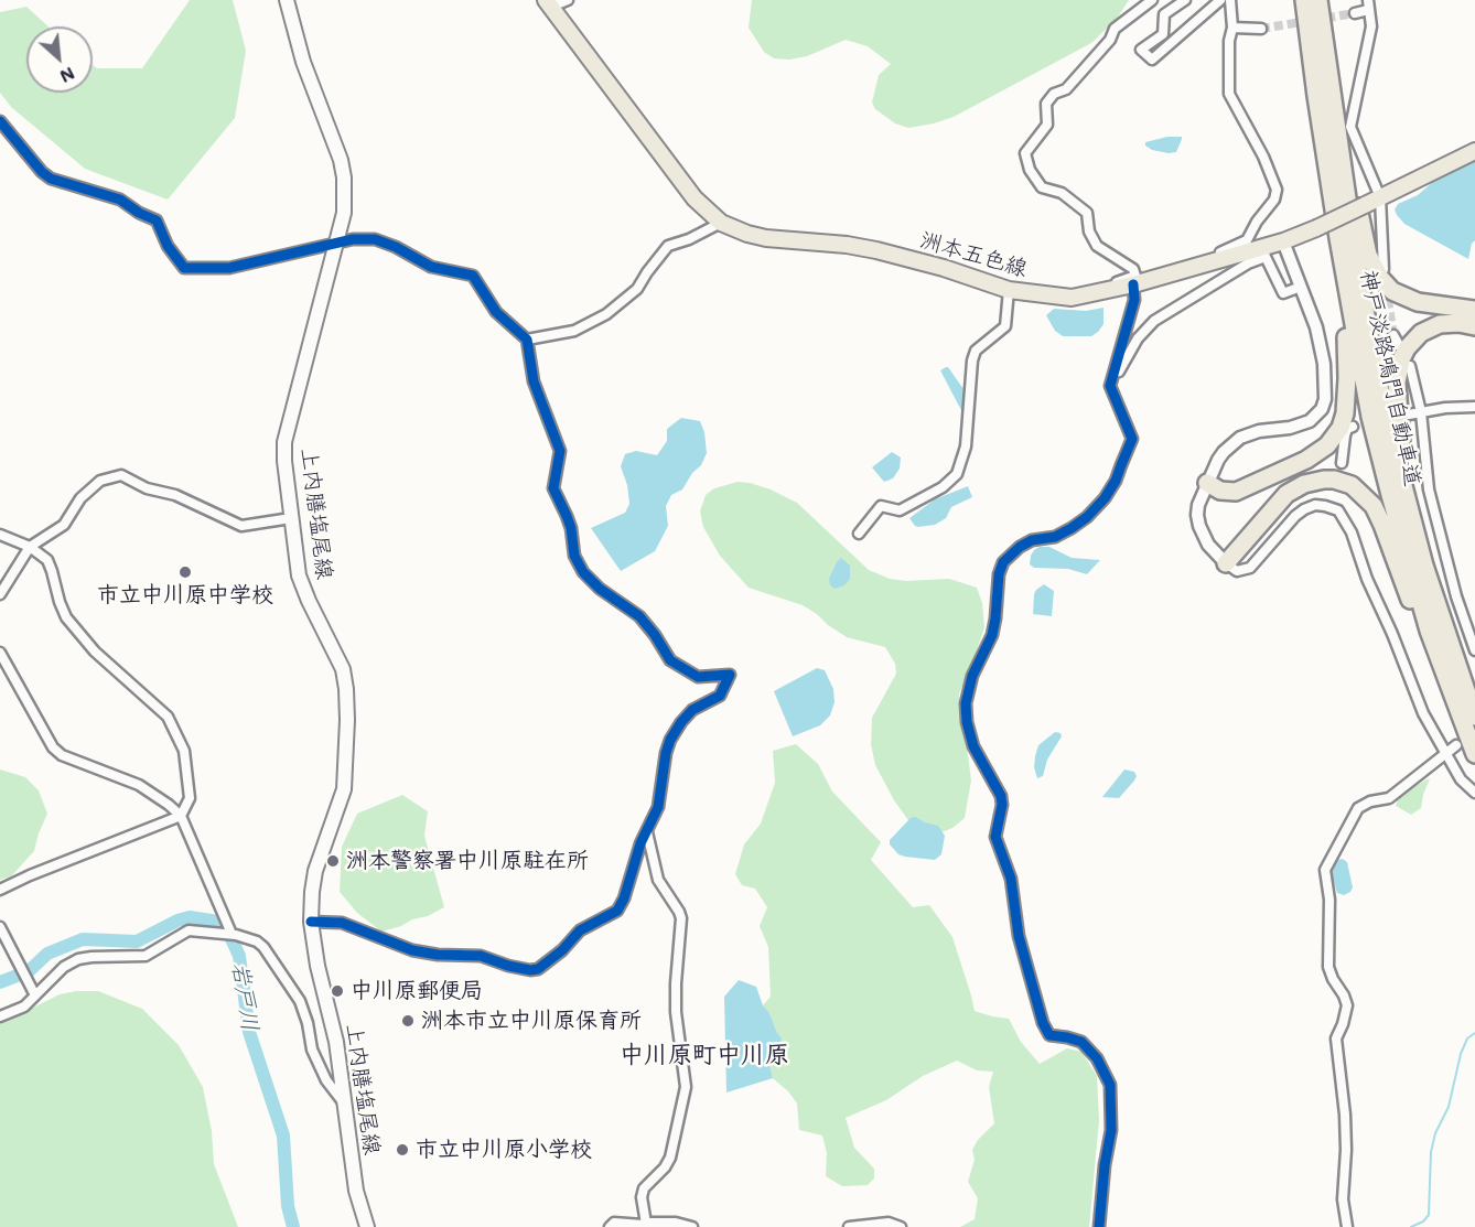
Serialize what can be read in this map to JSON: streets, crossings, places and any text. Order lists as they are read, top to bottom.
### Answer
{
  "streets": {
    "highway": ["神戸淡路鳴門自動車道"],
    "main road": ["洲本五色線", "上内膳塩尾線"]
  },
  "districts": ["中川原町中川原"],
  "water": ["岩戸川"],
  "places": [
    "市立中川原中学校",
    "洲本警察署中川原駐在所",
    "中川原郵便局",
    "洲本市立中川原保育所",
    "市立中川原小学校"
  ],
  "north": "bottom right"
}
